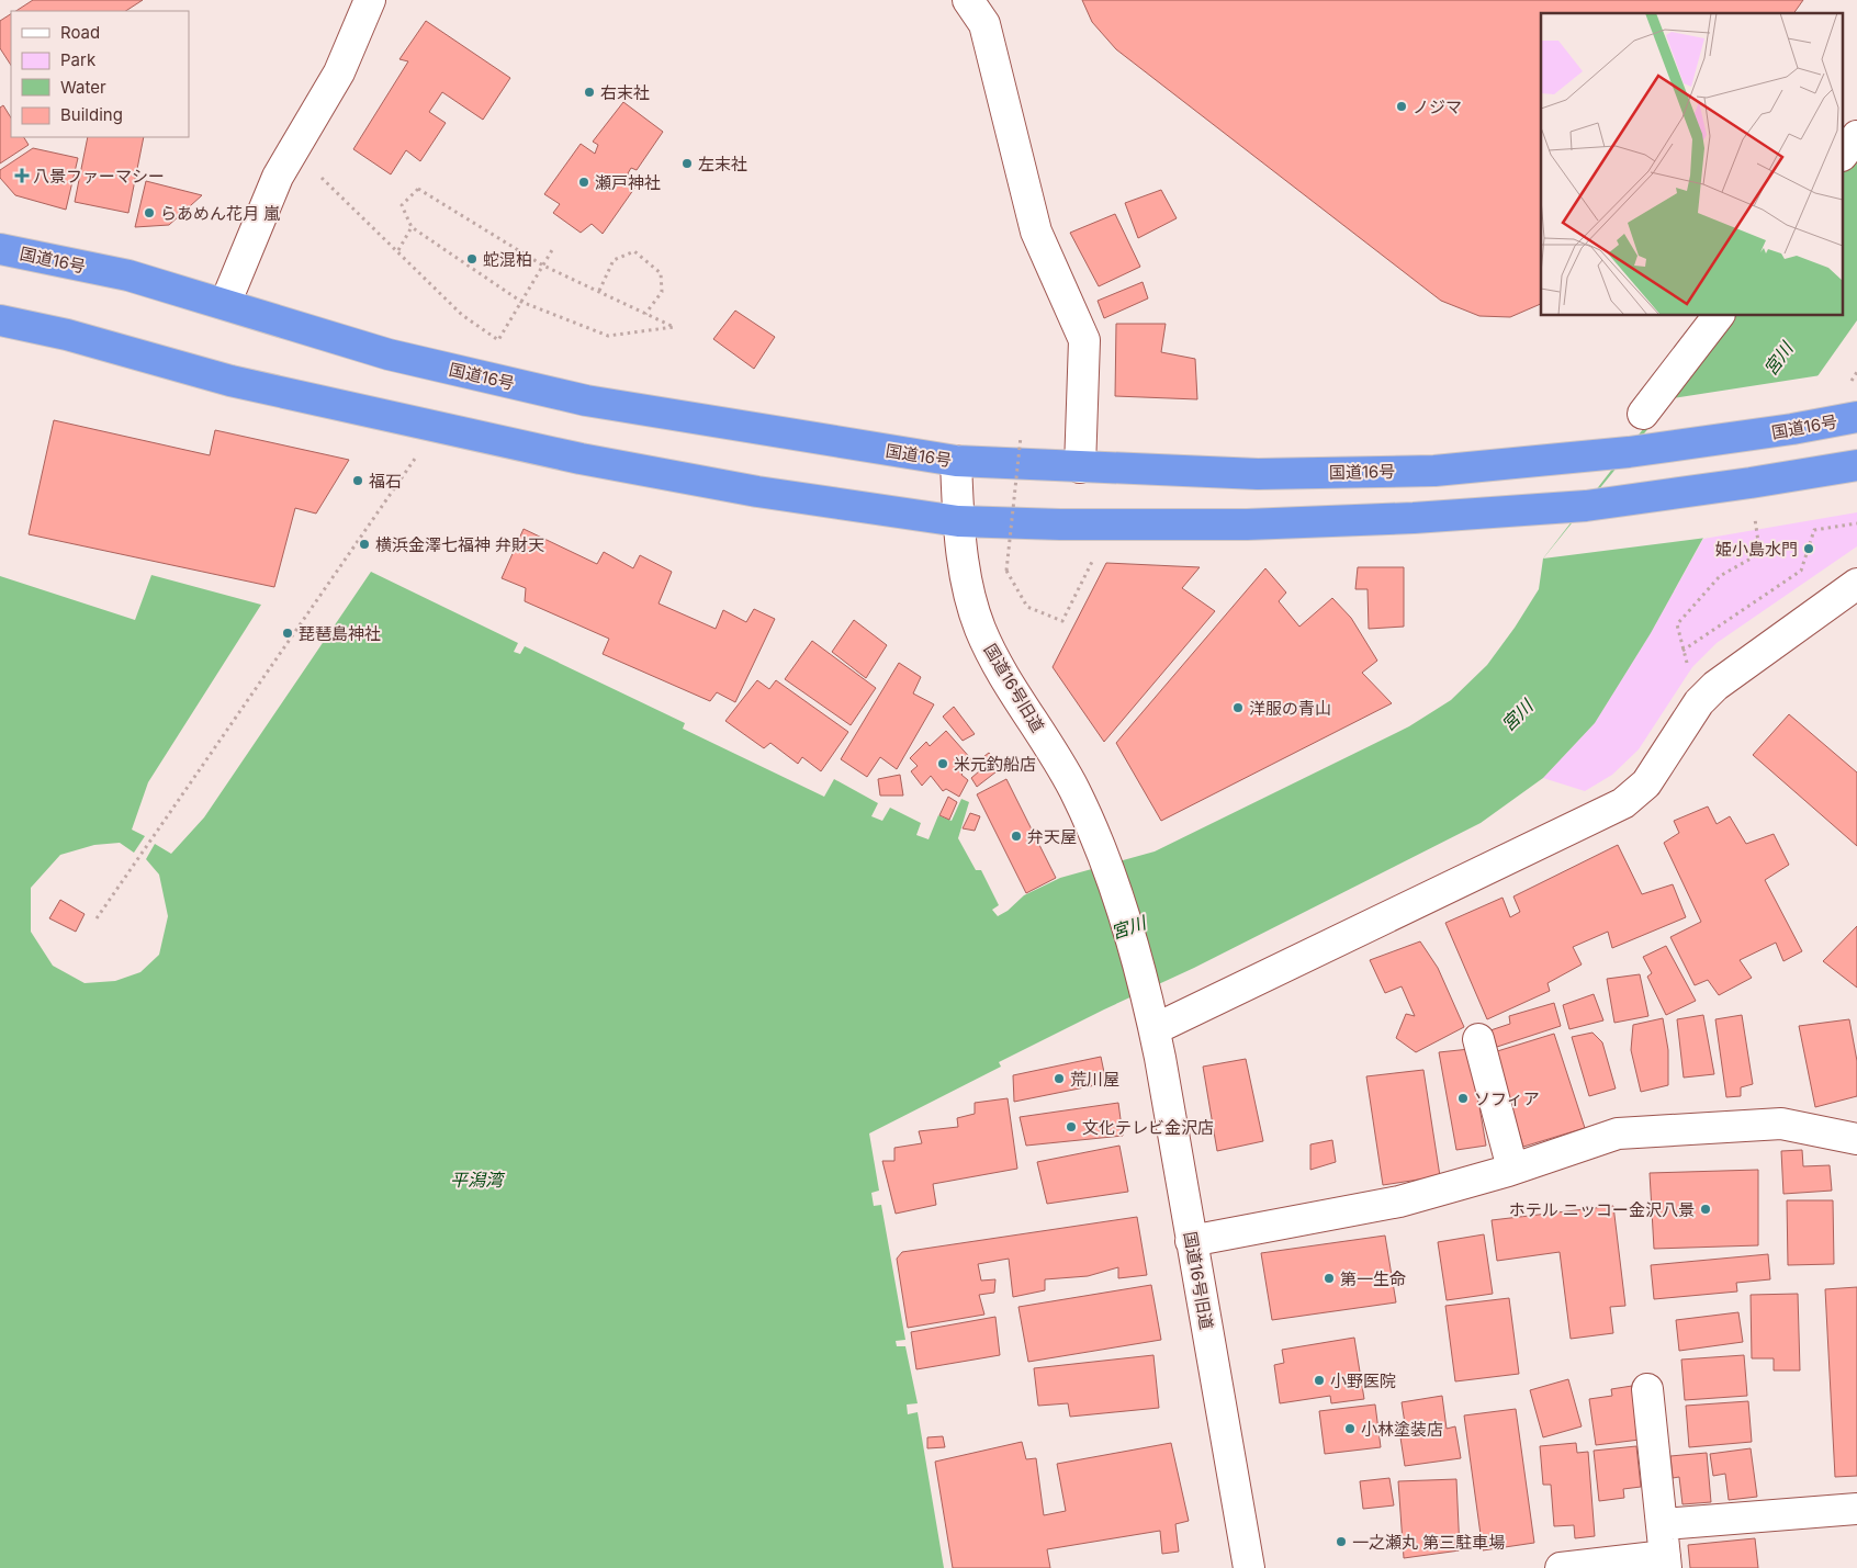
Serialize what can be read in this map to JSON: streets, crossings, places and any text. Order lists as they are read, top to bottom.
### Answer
{
  "streets": {
    "highway": ["国道16号"],
    "street": ["国道16号旧道"]
  },
  "crossings": [
    ["国道16号", "国道16号旧道"]
  ],
  "water": ["宮川", "平潟湾"],
  "places": {
    "other": [
      "右末社",
      "ノジマ",
      "左末社",
      "瀬戸神社",
      "らあめん花月 嵐",
      "蛇混柏",
      "福石",
      "横浜金澤七福神 弁財天",
      "姫小島水門",
      "琵琶島神社",
      "洋服の青山",
      "米元釣船店",
      "弁天屋",
      "荒川屋",
      "ソフィア",
      "文化テレビ金沢店",
      "ホテル ニッコー金沢八景",
      "第一生命",
      "小野医院",
      "小林塗装店",
      "一之瀬丸 第三駐車場"
    ],
    "health": ["八景ファーマシー"]
  },
  "legend": [
    "Road",
    "Park",
    "Water",
    "Building"
  ]
}
